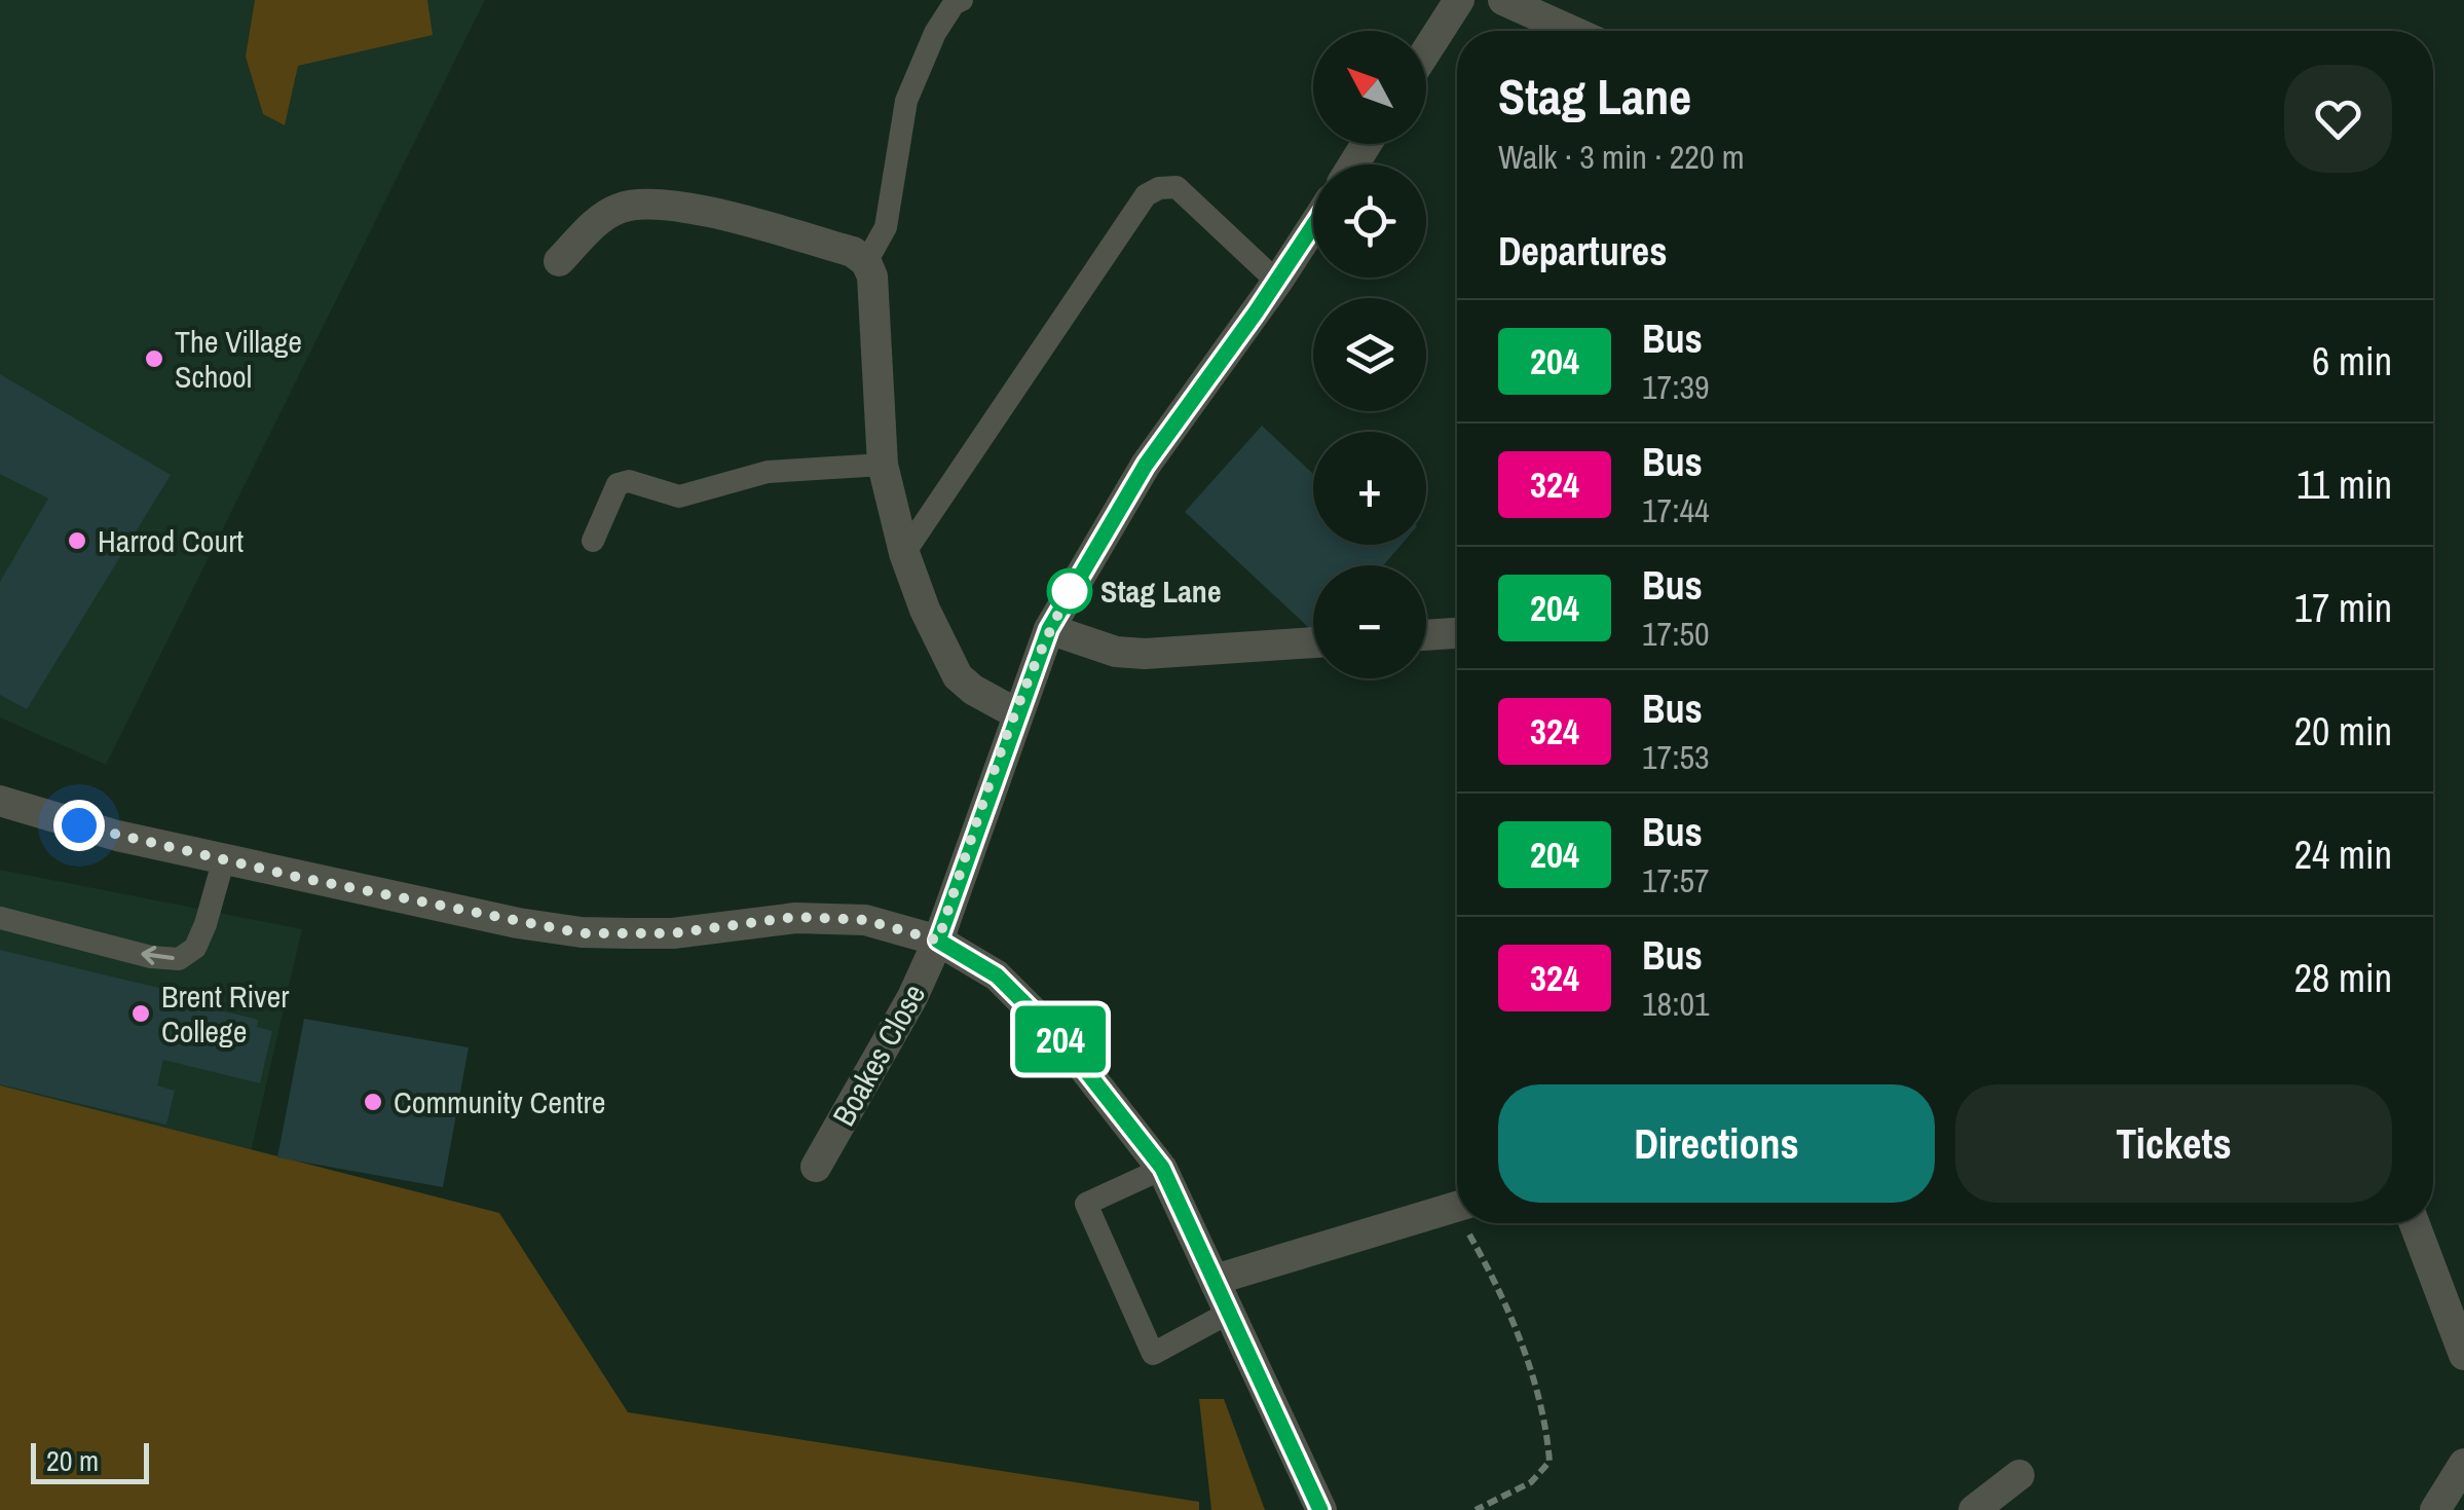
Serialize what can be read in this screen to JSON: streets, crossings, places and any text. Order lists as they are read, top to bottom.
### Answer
{
  "streets": {
    "street": ["Boakes Close"]
  },
  "places": [
    "The Village School",
    "Harrod Court",
    "Stag Lane",
    "Brent River College",
    "Community Centre"
  ],
  "lines": ["bus line 204"],
  "scale_bar": "20 m",
  "north": "top left",
  "page": {
    "on_map": "204",
    "map_buttons": ["+", "−"],
    "heading": [
      ["Stag Lane", "Walk · 3 min · 220 m"],
      "Departures"
    ],
    "list": [
      {
        "mark": "204",
        "name": "Bus",
        "note": "17:39",
        "value": "6 min"
      },
      {
        "mark": "324",
        "name": "Bus",
        "note": "17:44",
        "value": "11 min"
      },
      {
        "mark": "204",
        "name": "Bus",
        "note": "17:50",
        "value": "17 min"
      },
      {
        "mark": "324",
        "name": "Bus",
        "note": "17:53",
        "value": "20 min"
      },
      {
        "mark": "204",
        "name": "Bus",
        "note": "17:57",
        "value": "24 min"
      },
      {
        "mark": "324",
        "name": "Bus",
        "note": "18:01",
        "value": "28 min"
      }
    ],
    "buttons": ["Directions", "Tickets"],
    "scale": "20 m"
  }
}
